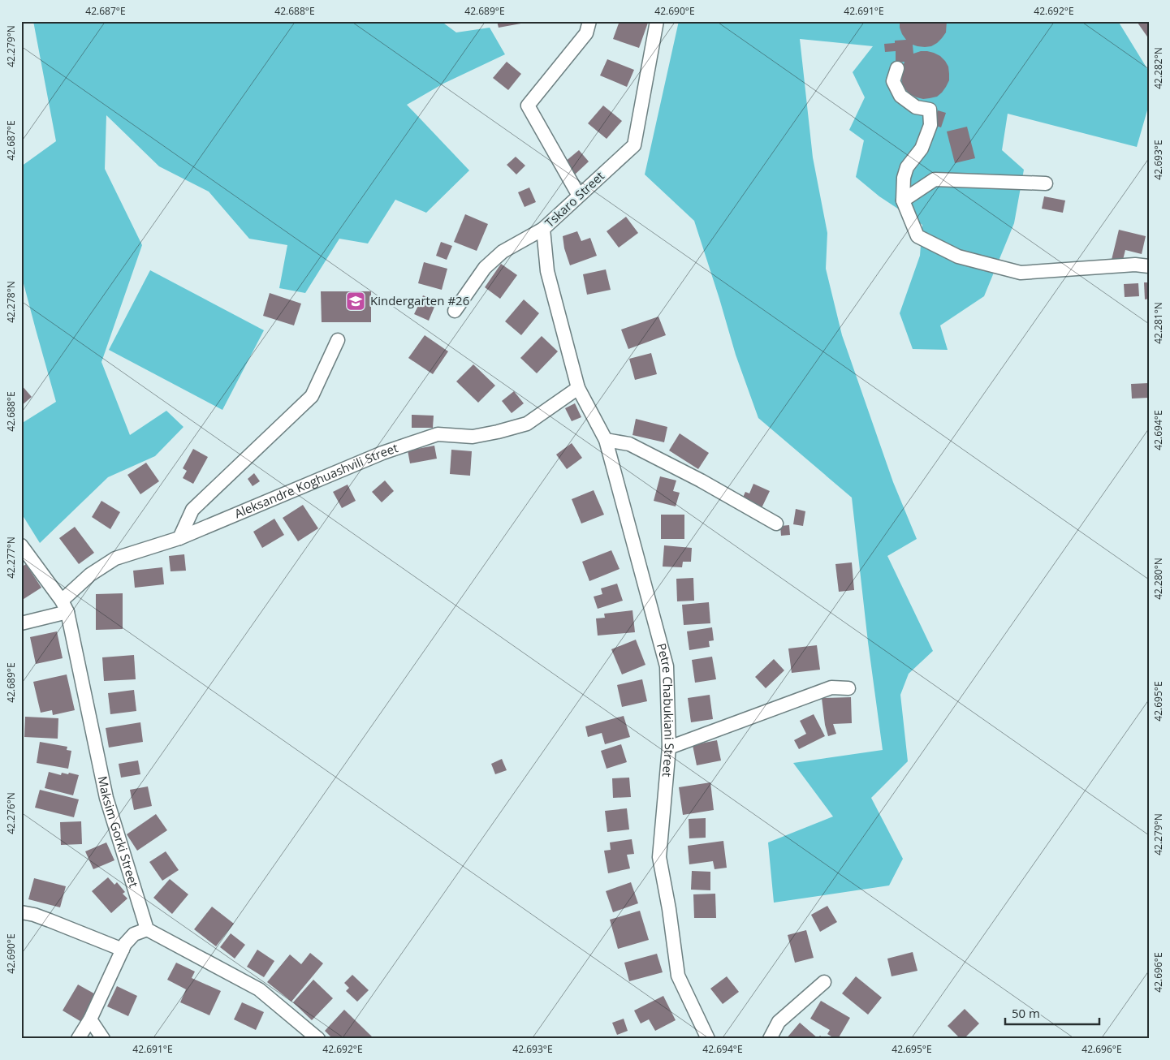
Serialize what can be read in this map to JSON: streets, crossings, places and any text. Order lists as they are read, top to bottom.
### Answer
{
  "streets": {
    "street": [
      "Tskaro Street",
      "Aleksandre Koghuashvili Street",
      "Petre Chabukiani Street",
      "Maksim Gorki Street"
    ]
  },
  "crossings": [
    ["Tskaro Street", "Aleksandre Koghuashvili Street"],
    ["Tskaro Street", "Petre Chabukiani Street"],
    ["Aleksandre Koghuashvili Street", "Petre Chabukiani Street"],
    ["Aleksandre Koghuashvili Street", "Maksim Gorki Street"]
  ],
  "places": {
    "school or university": ["Kindergarten #26"]
  },
  "scale_bar": "50 m",
  "coordinates": [
    "42.687°E",
    "42.688°E",
    "42.689°E",
    "42.690°E",
    "42.691°E",
    "42.692°E",
    "42.279°N",
    "42.282°N",
    "42.693°E",
    "42.278°N",
    "42.281°N",
    "42.694°E",
    "42.277°N",
    "42.280°N",
    "42.695°E",
    "42.276°N",
    "42.696°E"
  ]
}
